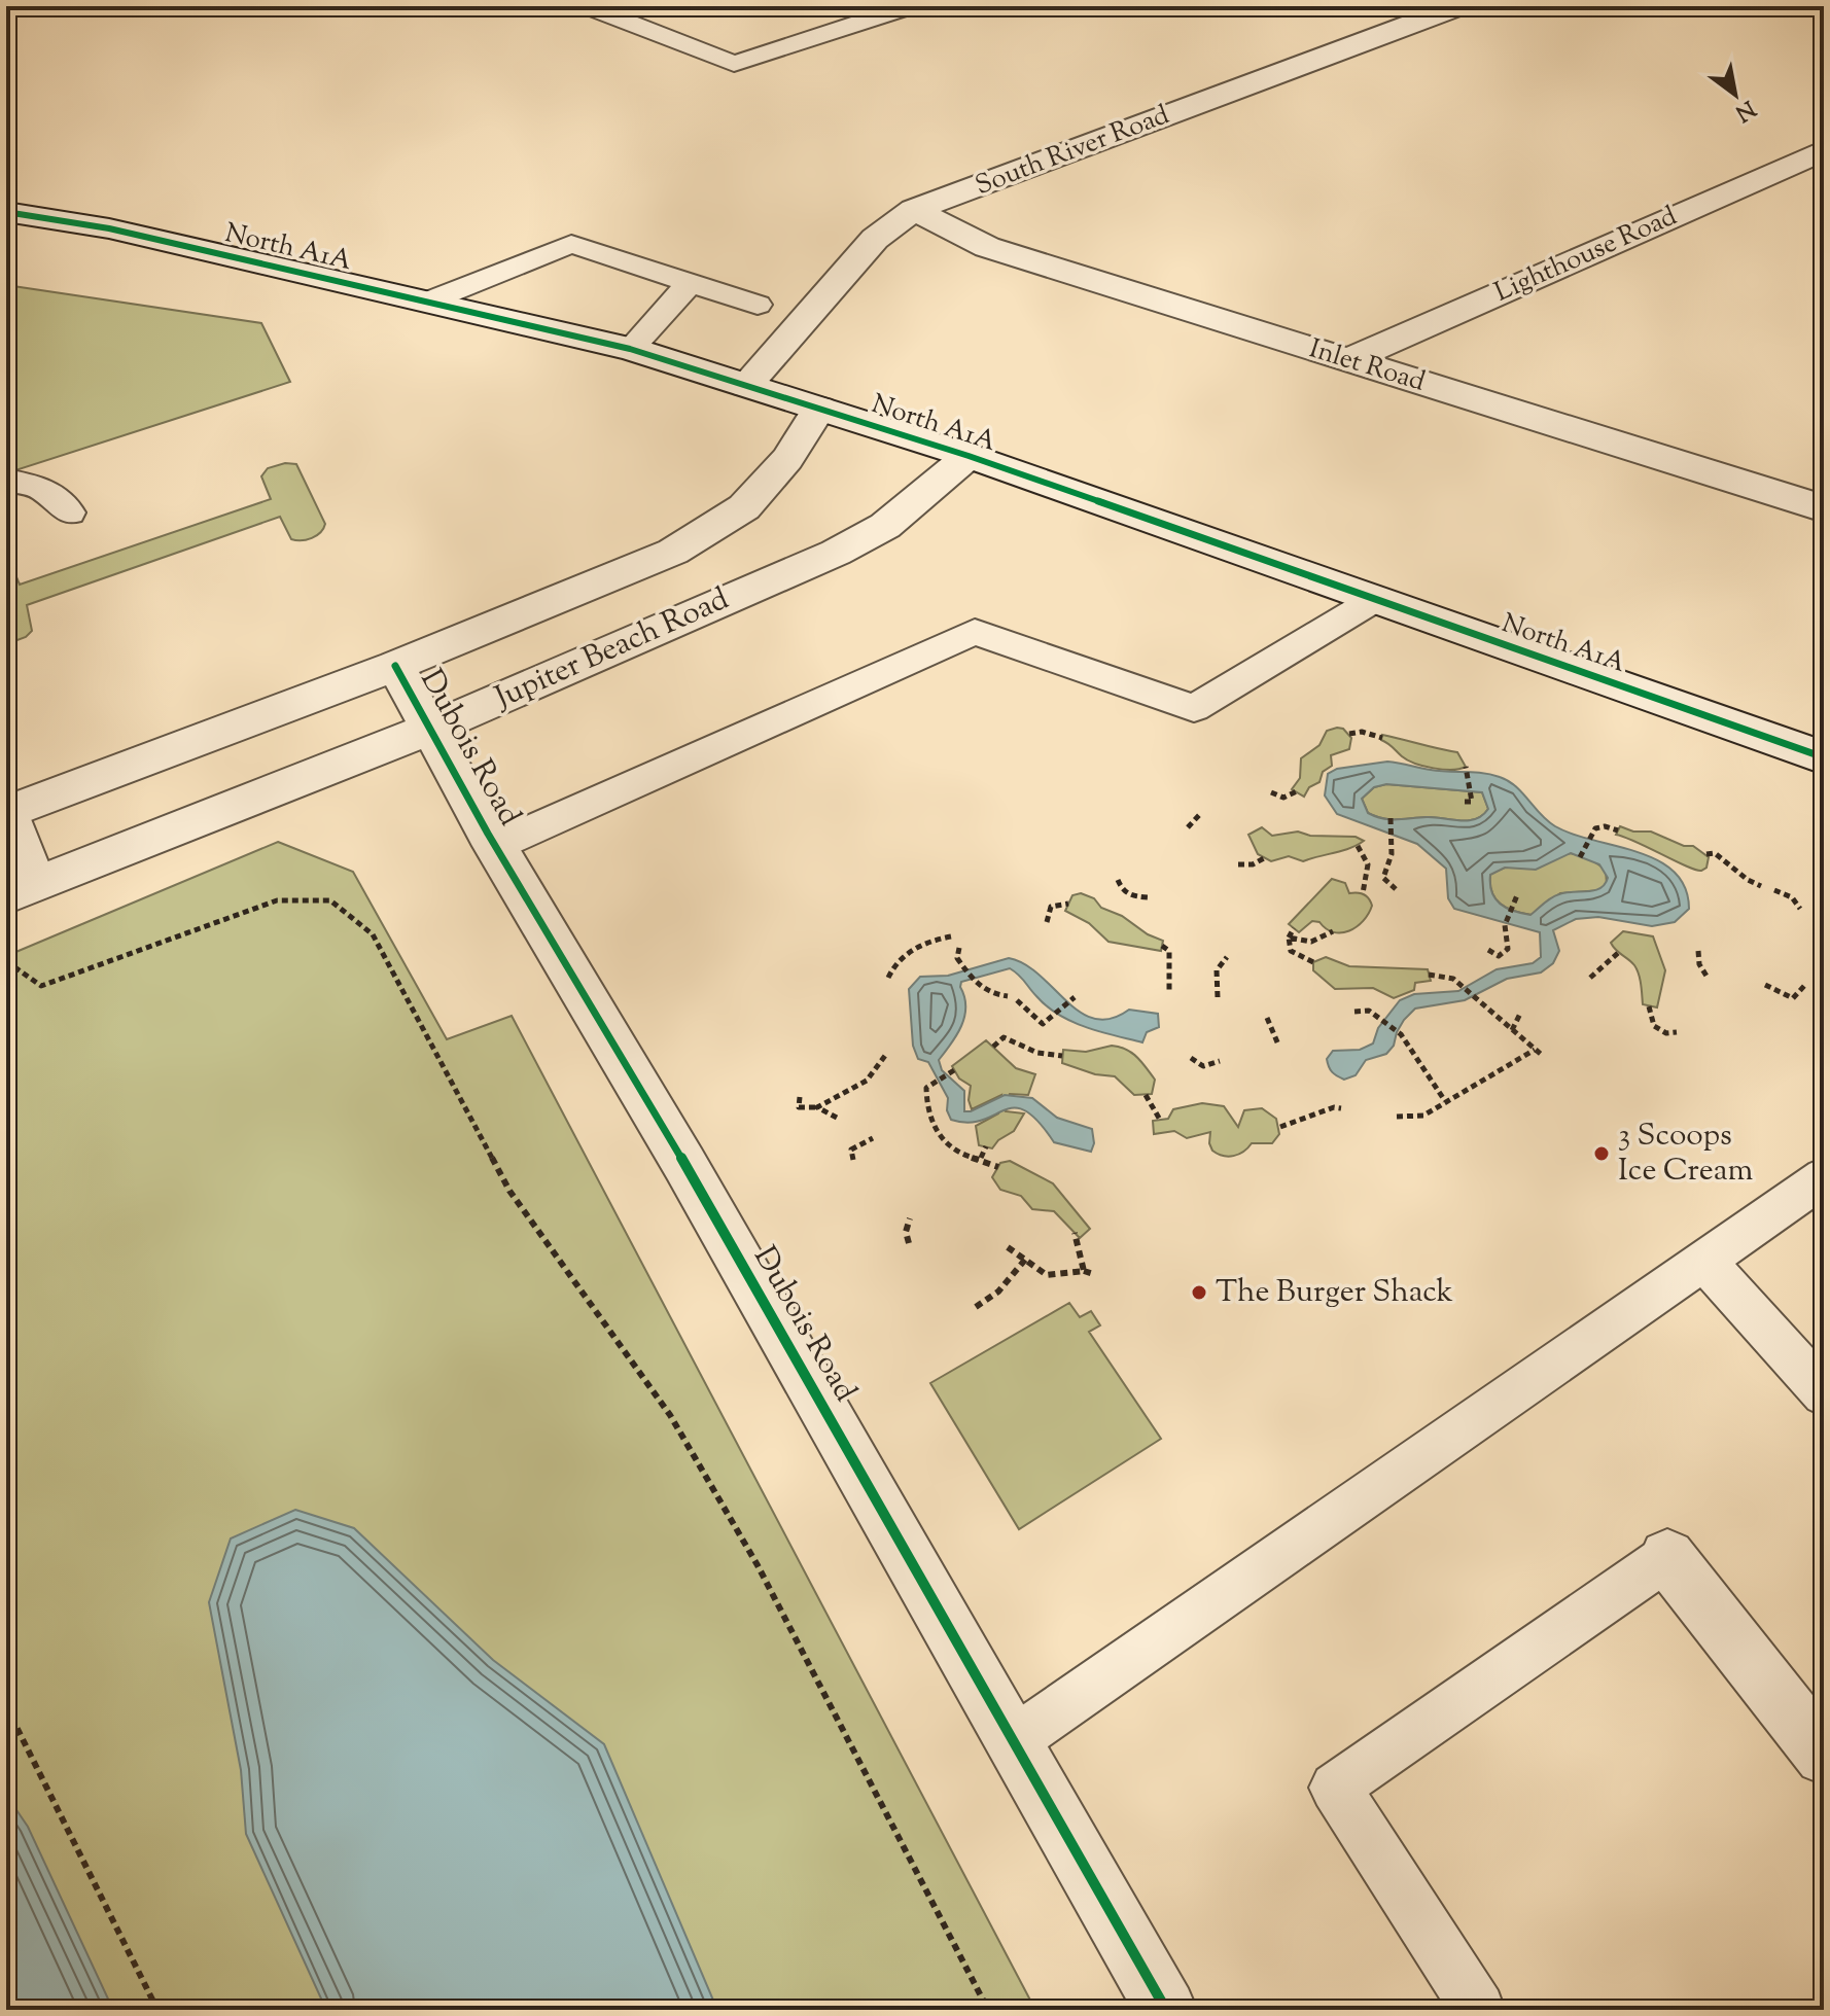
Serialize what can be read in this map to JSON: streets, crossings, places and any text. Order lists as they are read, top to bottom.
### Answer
{
  "streets": {
    "street": [
      "South River Road",
      "North A1A",
      "Lighthouse Road",
      "Inlet Road",
      "Jupiter Beach Road",
      "Dubois Road"
    ]
  },
  "crossings": [
    ["South River Road", "North A1A"],
    ["South River Road", "Inlet Road"],
    ["North A1A", "Jupiter Beach Road"],
    ["Lighthouse Road", "Inlet Road"],
    ["Jupiter Beach Road", "Dubois Road"]
  ],
  "places": ["3 Scoops Ice Cream", "The Burger Shack"],
  "north": "bottom right"
}
